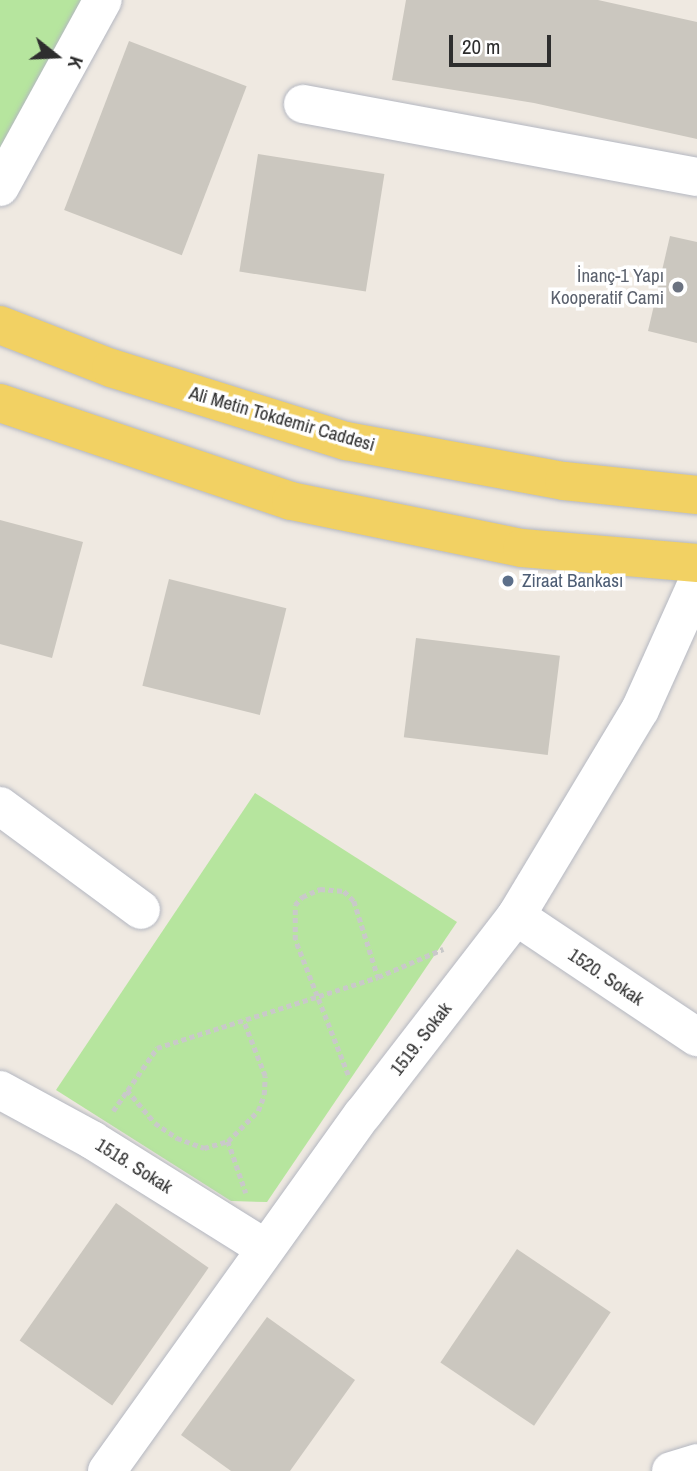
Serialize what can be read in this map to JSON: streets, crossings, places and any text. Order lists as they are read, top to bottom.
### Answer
{
  "streets": {
    "main road": ["Ali Metin Tokdemir Caddesi"],
    "street": ["1520. Sokak", "1519. Sokak", "1518. Sokak"]
  },
  "crossings": [
    ["1520. Sokak", "1519. Sokak"],
    ["1519. Sokak", "1518. Sokak"]
  ],
  "places": ["İnanç-1 Yapı Kooperatif Cami", "Ziraat Bankası"],
  "scale_bar": "20 m",
  "north": "right"
}
